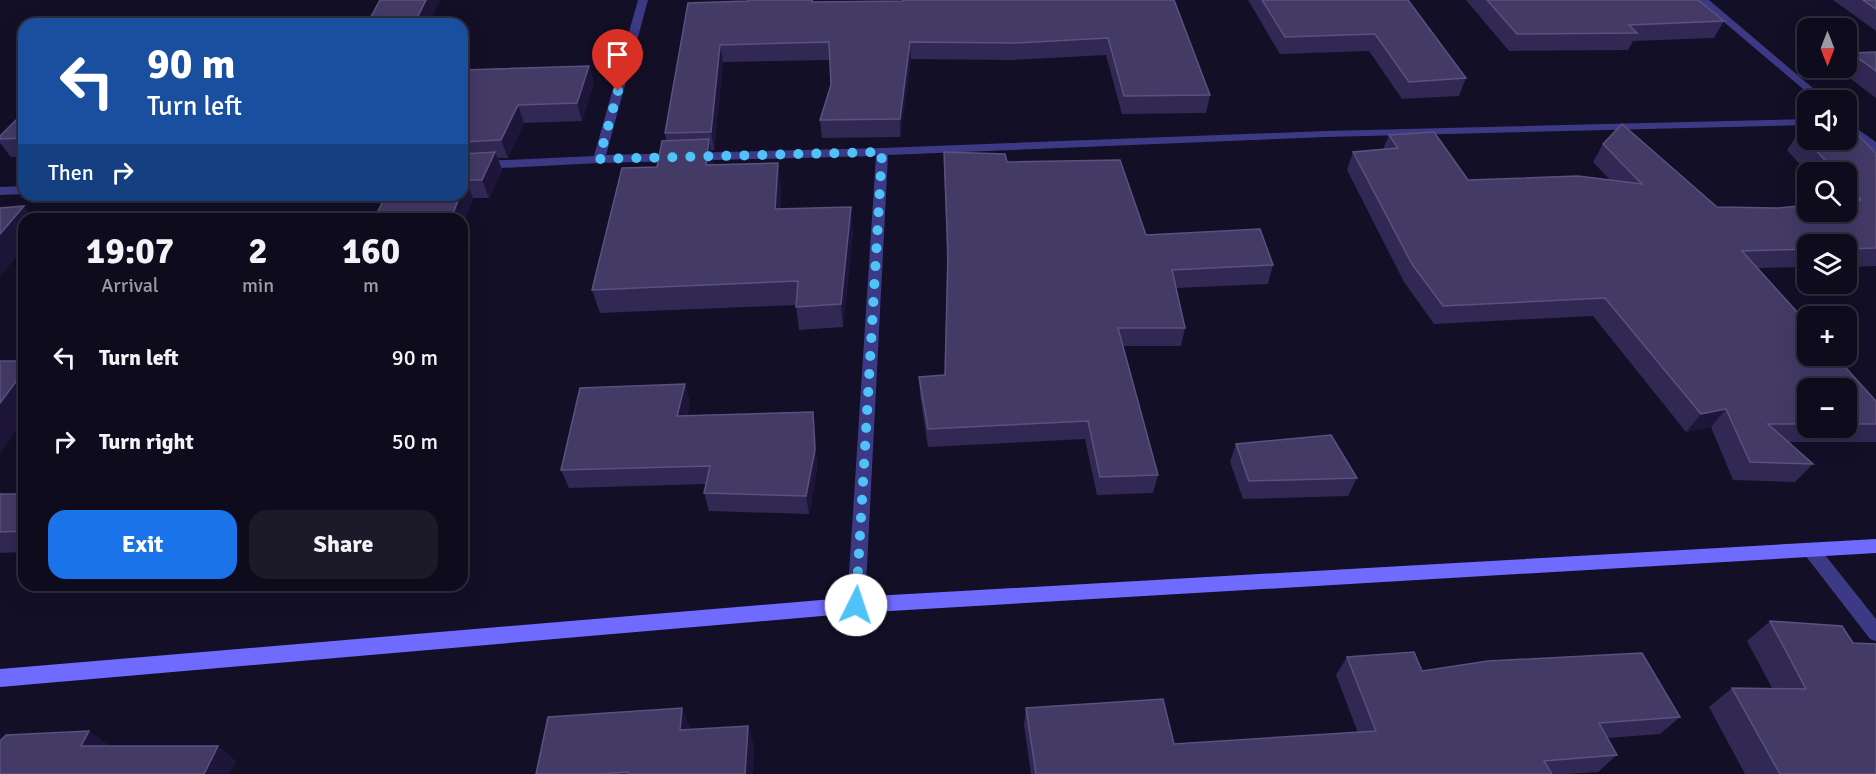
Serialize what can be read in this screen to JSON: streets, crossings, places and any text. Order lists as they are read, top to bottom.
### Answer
{
  "north": "bottom",
  "page": {
    "map_buttons": ["+", "−"],
    "turn": ["90 m", "Turn left"],
    "then": "Then",
    "eta": [
      "19:07",
      "Arrival",
      "2",
      "min",
      "160",
      "m"
    ],
    "list": [
      {
        "name": "Turn left",
        "value": "90 m"
      },
      {
        "name": "Turn right",
        "value": "50 m"
      }
    ],
    "buttons": ["Exit", "Share"]
  }
}
